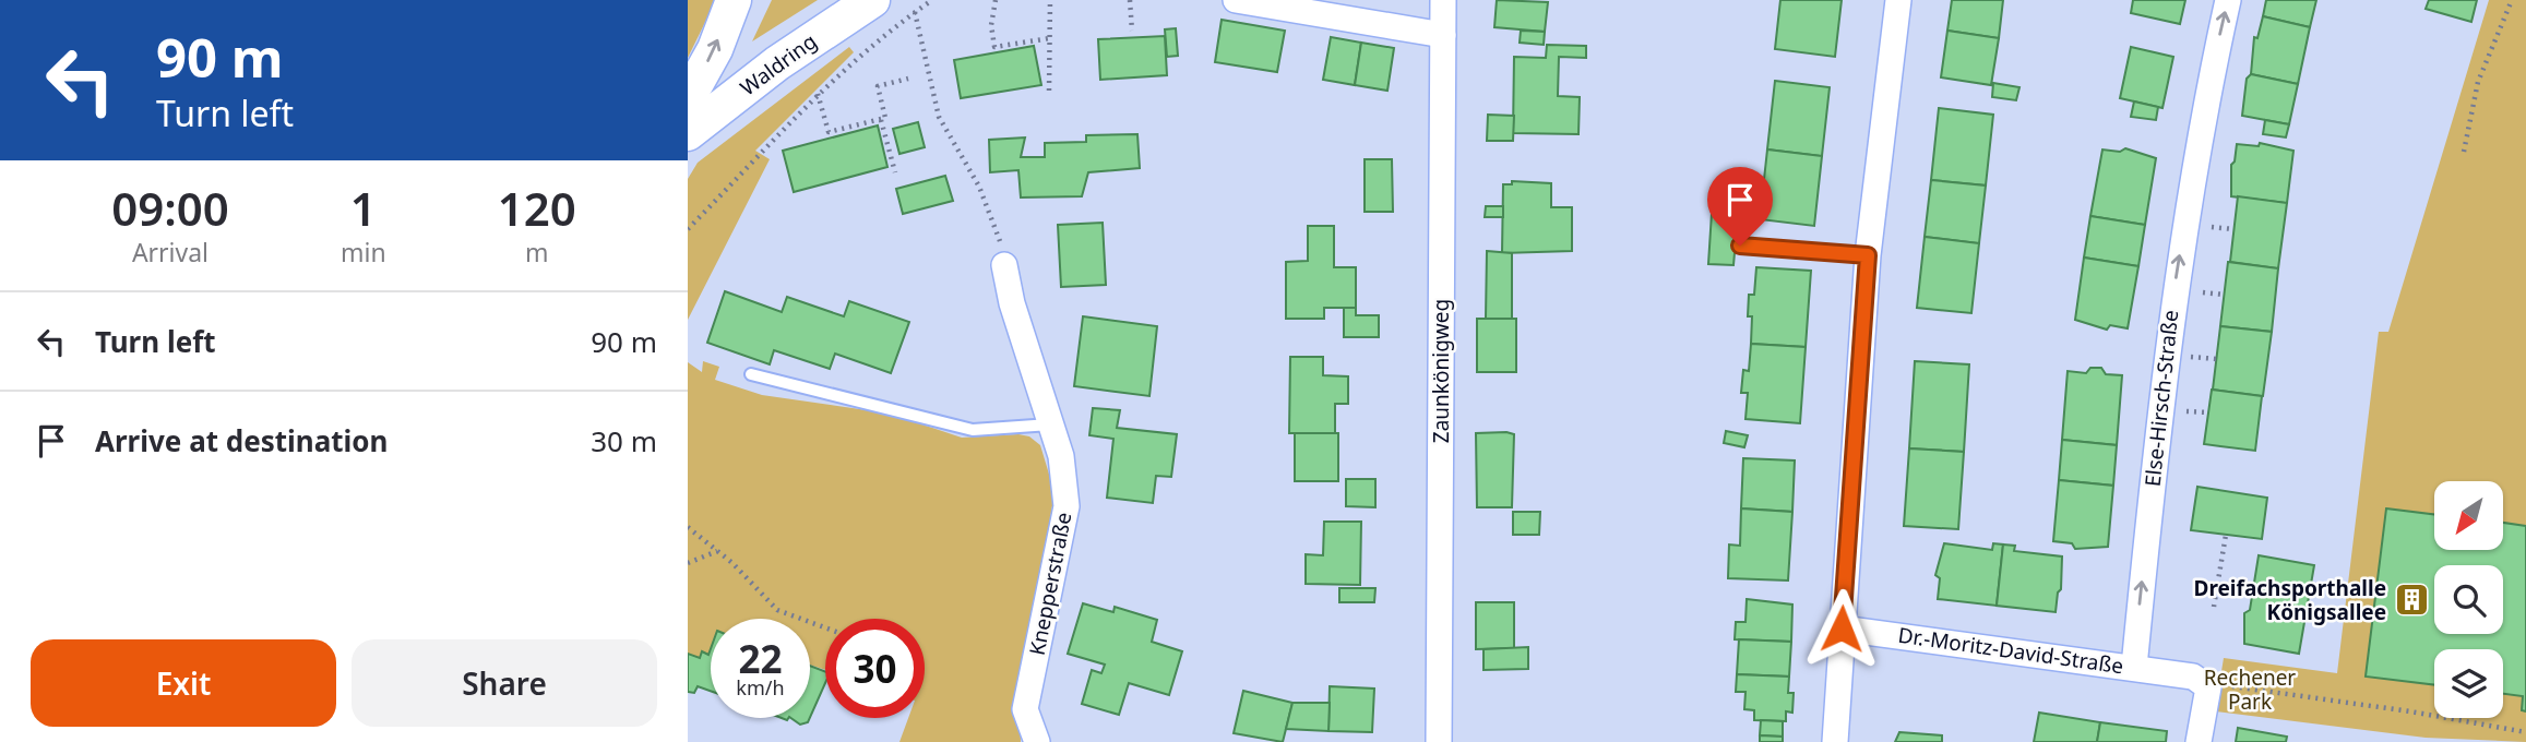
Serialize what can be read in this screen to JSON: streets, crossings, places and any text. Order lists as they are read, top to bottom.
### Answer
{
  "streets": {
    "street": [
      "Waldring",
      "Zaunkönigweg",
      "Else-Hirsch-Straße",
      "Knepperstraße",
      "Dr.-Moritz-David-Straße"
    ]
  },
  "crossings": [
    ["Else-Hirsch-Straße", "Dr.-Moritz-David-Straße"]
  ],
  "one_way": ["Else-Hirsch-Straße"],
  "parks": ["Rechener Park"],
  "places": {
    "building": ["Dreifachsporthalle Königsallee"]
  },
  "north": "bottom left",
  "page": {
    "turn": ["90 m", "Turn left"],
    "eta": [
      "09:00",
      "Arrival",
      "1",
      "min",
      "120",
      "m"
    ],
    "list": [
      {
        "name": "Turn left",
        "value": "90 m"
      },
      {
        "name": "Arrive at destination",
        "value": "30 m"
      }
    ],
    "speed": "22 km/h",
    "limit": "30",
    "buttons": ["Exit", "Share"]
  }
}
